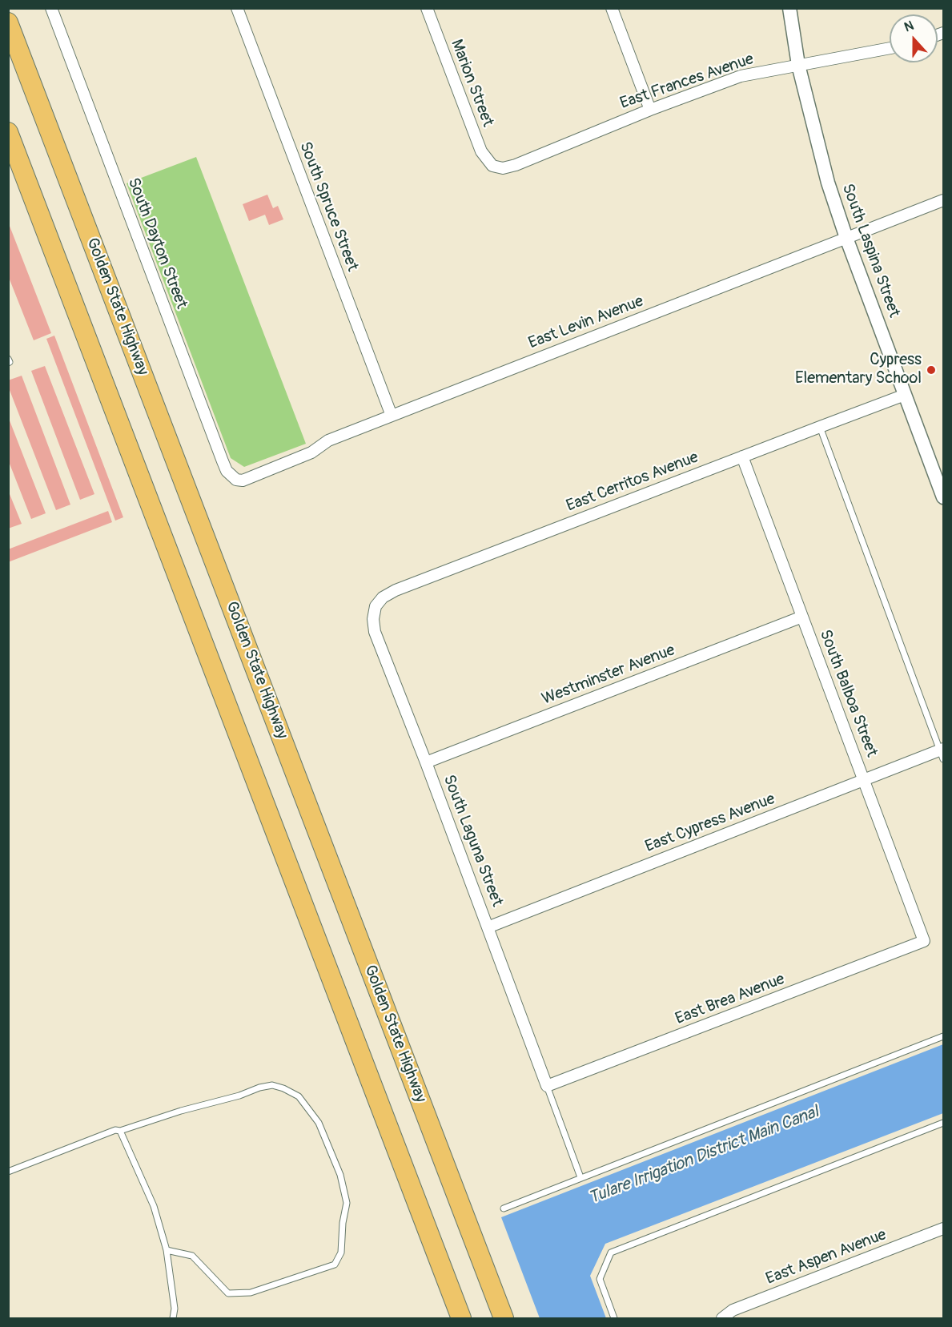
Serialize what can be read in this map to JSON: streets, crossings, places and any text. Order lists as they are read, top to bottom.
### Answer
{
  "streets": {
    "highway": ["Golden State Highway"],
    "street": [
      "East Frances Avenue",
      "Marion Street",
      "South Spruce Street",
      "South Dayton Street",
      "South Laspina Street",
      "East Levin Avenue",
      "East Cerritos Avenue",
      "Westminster Avenue",
      "South Balboa Street",
      "East Cypress Avenue",
      "South Laguna Street",
      "East Brea Avenue",
      "East Aspen Avenue"
    ]
  },
  "crossings": [
    ["East Frances Avenue", "Marion Street"],
    ["East Frances Avenue", "South Laspina Street"],
    ["South Spruce Street", "East Levin Avenue"],
    ["South Dayton Street", "East Levin Avenue"],
    ["South Laspina Street", "East Levin Avenue"],
    ["South Laspina Street", "East Cerritos Avenue"],
    ["East Cerritos Avenue", "South Balboa Street"],
    ["East Cerritos Avenue", "South Laguna Street"],
    ["Westminster Avenue", "South Balboa Street"],
    ["Westminster Avenue", "South Laguna Street"],
    ["South Balboa Street", "East Cypress Avenue"],
    ["South Balboa Street", "East Brea Avenue"],
    ["East Cypress Avenue", "South Laguna Street"],
    ["South Laguna Street", "East Brea Avenue"]
  ],
  "water": ["Tulare Irrigation District Main Canal"],
  "places": ["Cypress Elementary School"],
  "north": "top"
}
